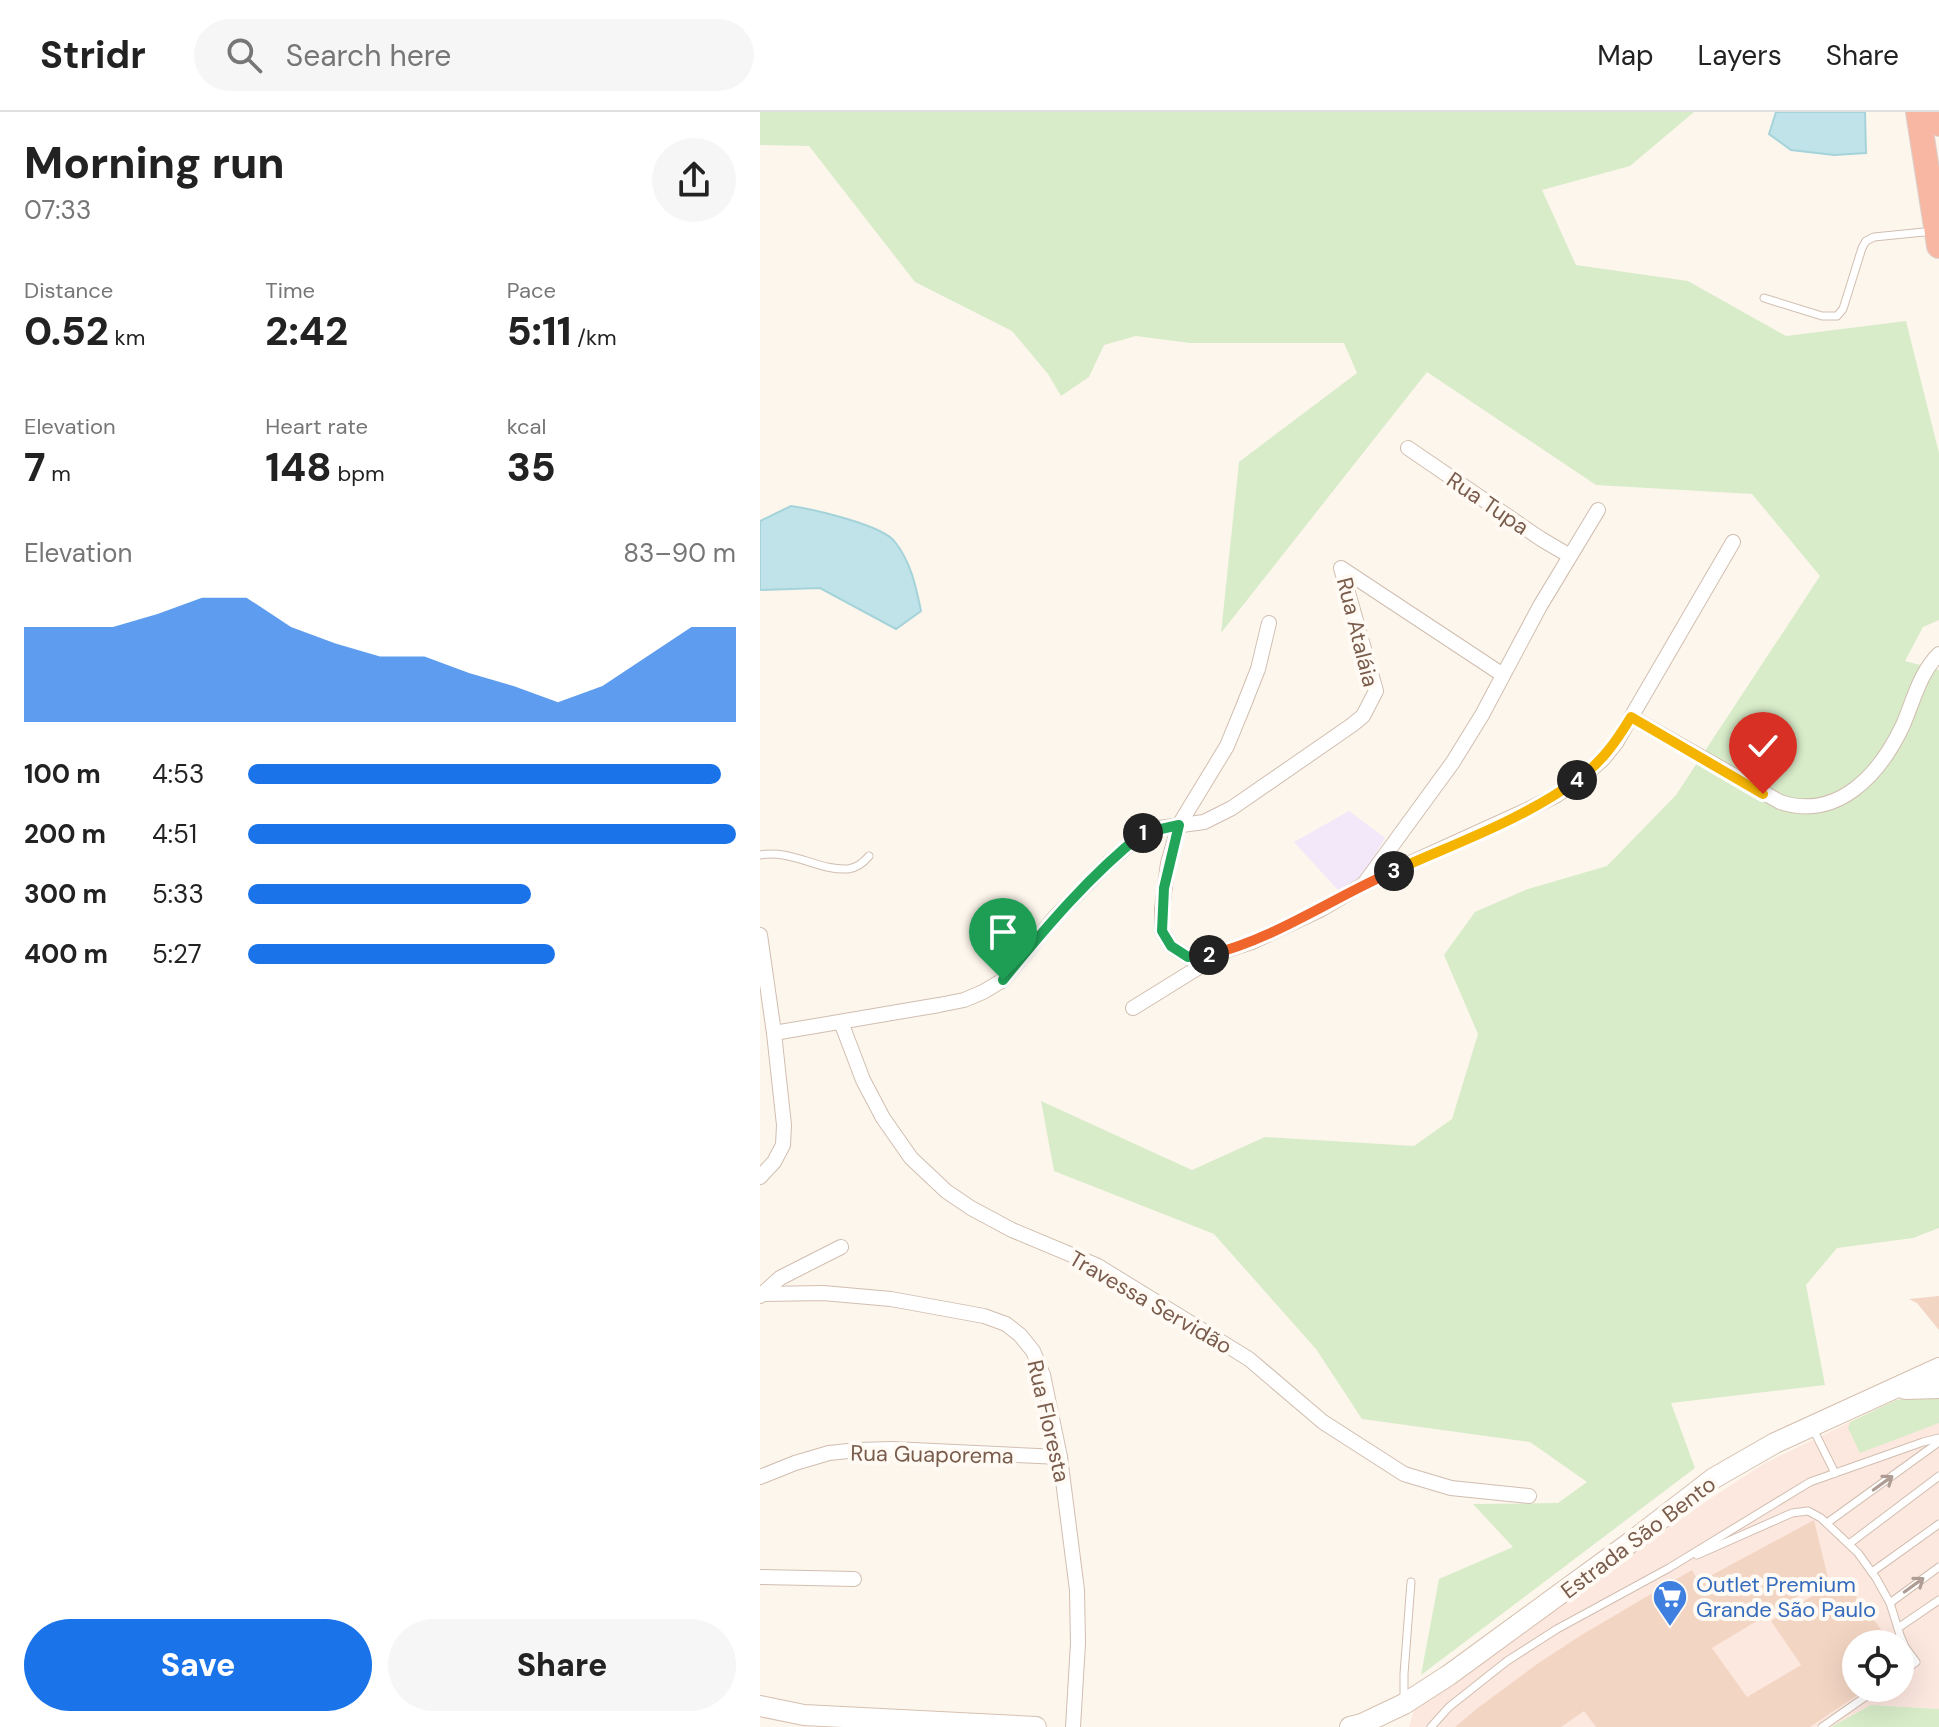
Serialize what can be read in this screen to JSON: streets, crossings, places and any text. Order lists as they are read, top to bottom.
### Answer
{
  "streets": {
    "street": [
      "Rua Tupa",
      "Rua Ataláia",
      "Travessa Servidão",
      "Rua Floresta",
      "Rua Guaporema",
      "Estrada São Bento"
    ]
  },
  "crossings": [
    ["Rua Floresta", "Rua Guaporema"]
  ],
  "places": {
    "supermarket": ["Outlet Premium Grande São Paulo"]
  },
  "page": {
    "header": "Stridr",
    "search": "Search here",
    "nav": ["Map", "Layers", "Share"],
    "heading": ["Morning run", "07:33"],
    "stats": [
      ["Distance", "0.52 km"],
      ["Time", "2:42"],
      ["Pace", "5:11 /km"],
      ["Elevation", "7 m"],
      ["Heart rate", "148 bpm"],
      ["kcal", "35"]
    ],
    "chart": ["Elevation", "83–90 m"],
    "list": [
      {
        "name": "100 m",
        "note": "4:53"
      },
      {
        "name": "200 m",
        "note": "4:51"
      },
      {
        "name": "300 m",
        "note": "5:33"
      },
      {
        "name": "400 m",
        "note": "5:27"
      }
    ],
    "pins": [
      "4",
      "1",
      "3",
      "2"
    ],
    "buttons": ["Save", "Share"]
  }
}
